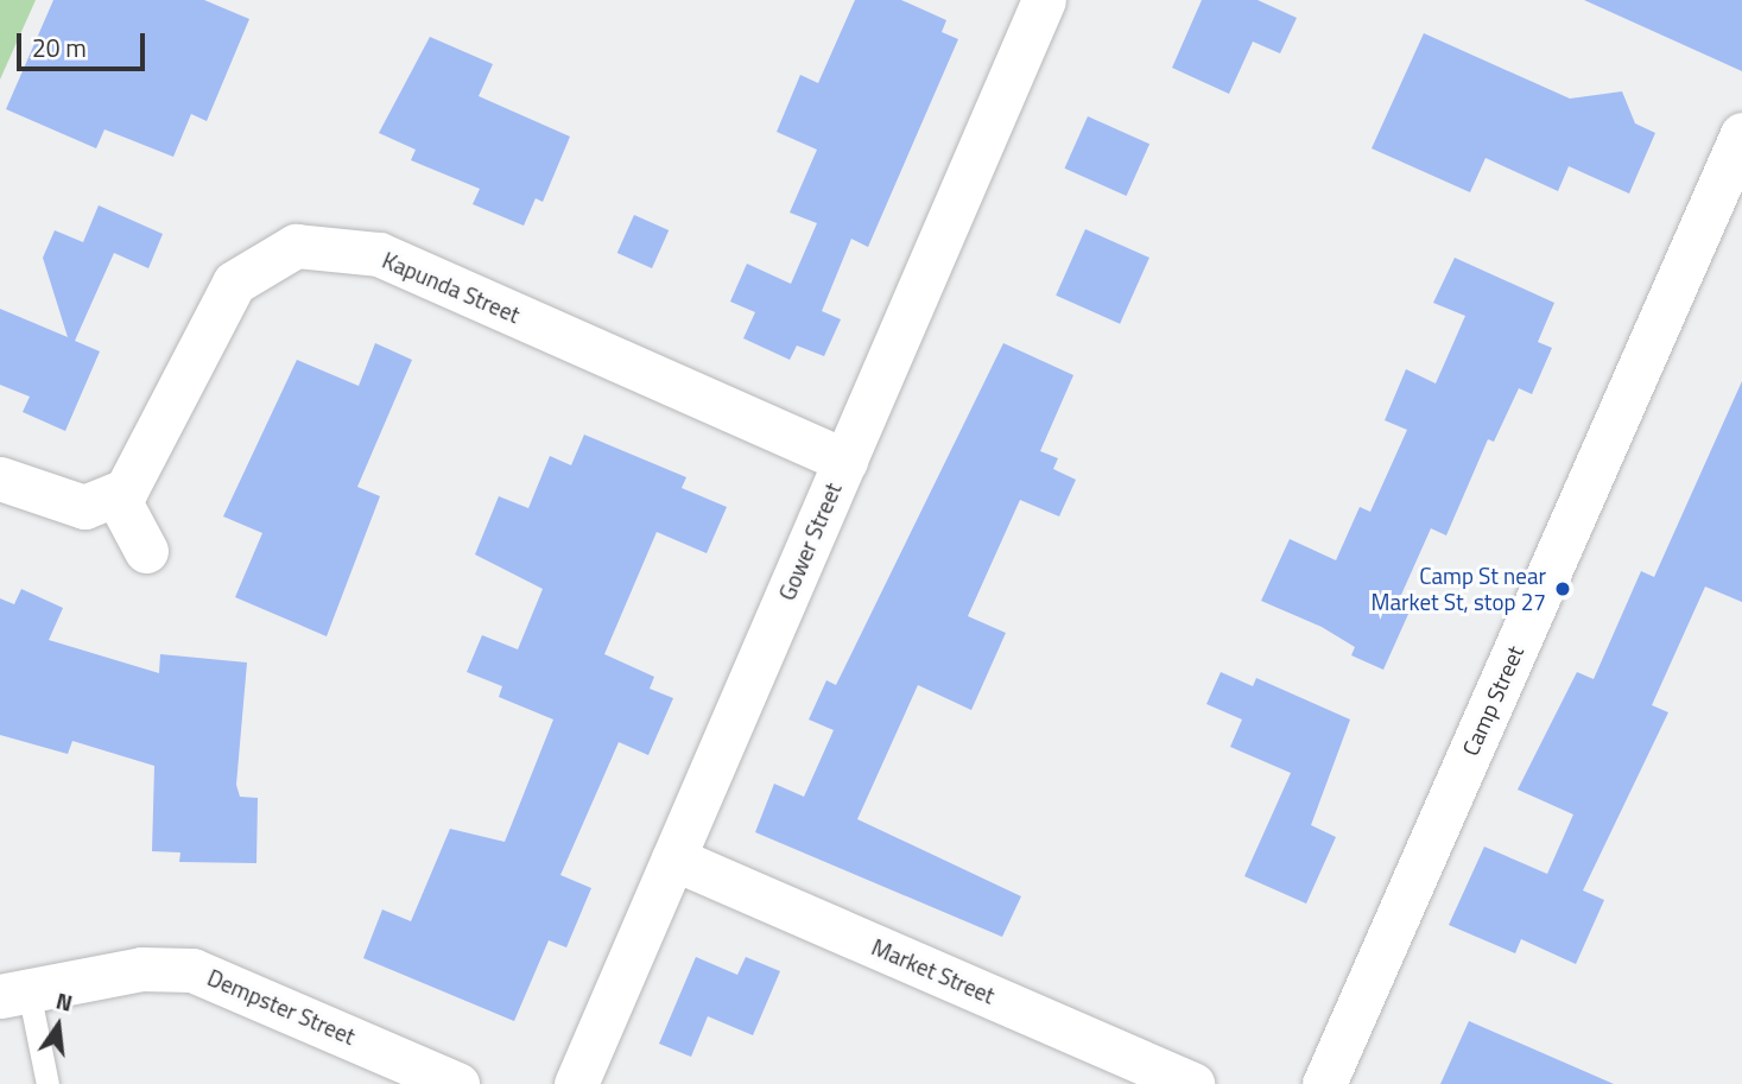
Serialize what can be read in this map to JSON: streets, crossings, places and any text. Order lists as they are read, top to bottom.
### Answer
{
  "streets": {
    "street": [
      "Kapunda Street",
      "Gower Street",
      "Camp Street",
      "Market Street",
      "Dempster Street"
    ]
  },
  "crossings": [
    ["Kapunda Street", "Gower Street"],
    ["Gower Street", "Market Street"]
  ],
  "places": ["Camp St near Market St, stop 27"],
  "scale_bar": "20 m",
  "north": "top"
}
